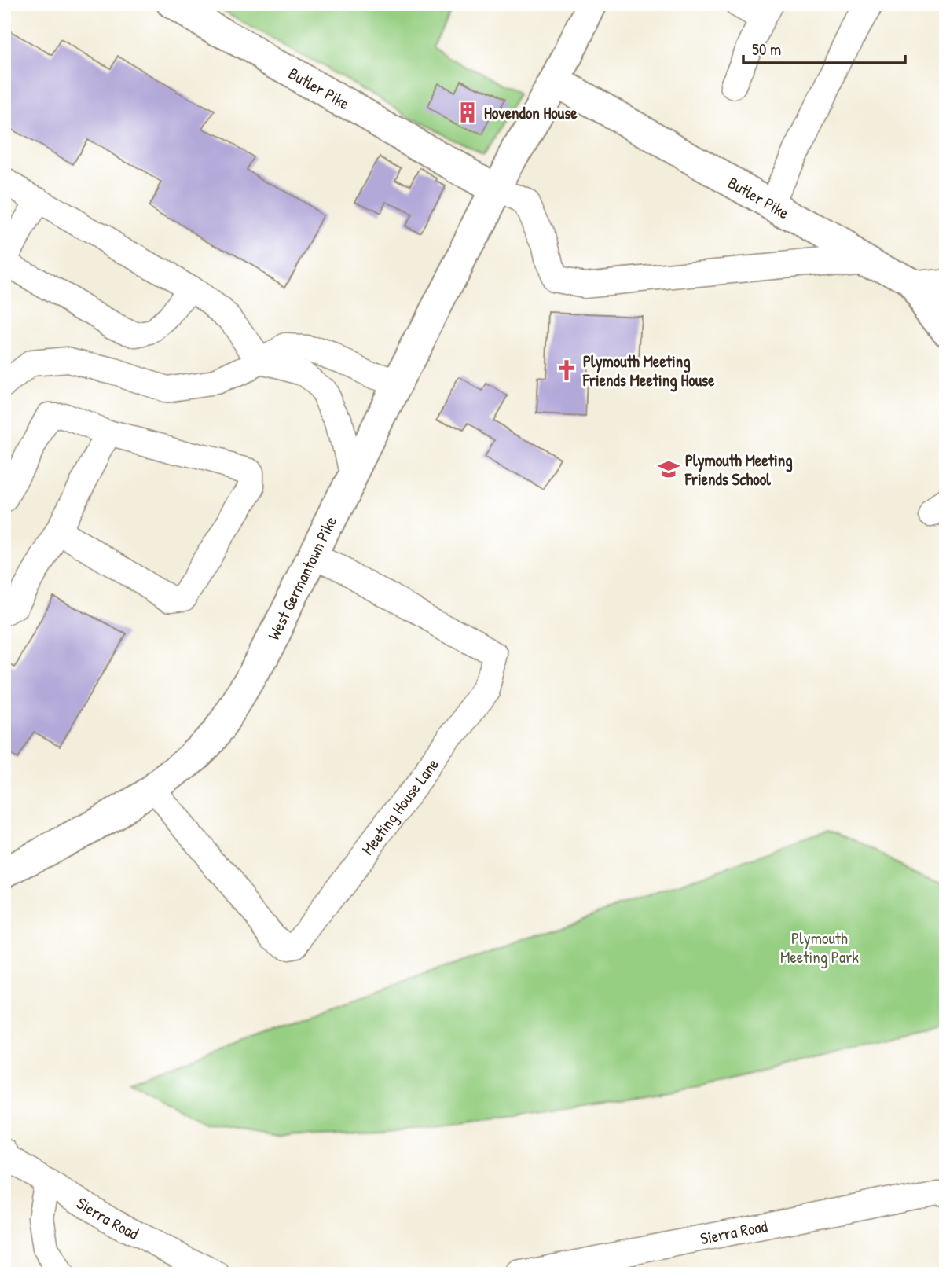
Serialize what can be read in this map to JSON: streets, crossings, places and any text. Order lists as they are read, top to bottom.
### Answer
{
  "streets": {
    "main road": ["Butler Pike", "West Germantown Pike"],
    "street": ["Meeting House Lane", "Sierra Road"]
  },
  "crossings": [
    ["Butler Pike", "West Germantown Pike"],
    ["West Germantown Pike", "Meeting House Lane"]
  ],
  "parks": ["Plymouth Meeting Park"],
  "places": {
    "building": ["Hovendon House"],
    "church": ["Plymouth Meeting Friends Meeting House"],
    "school or university": ["Plymouth Meeting Friends School"]
  },
  "scale_bar": "50 m"
}
